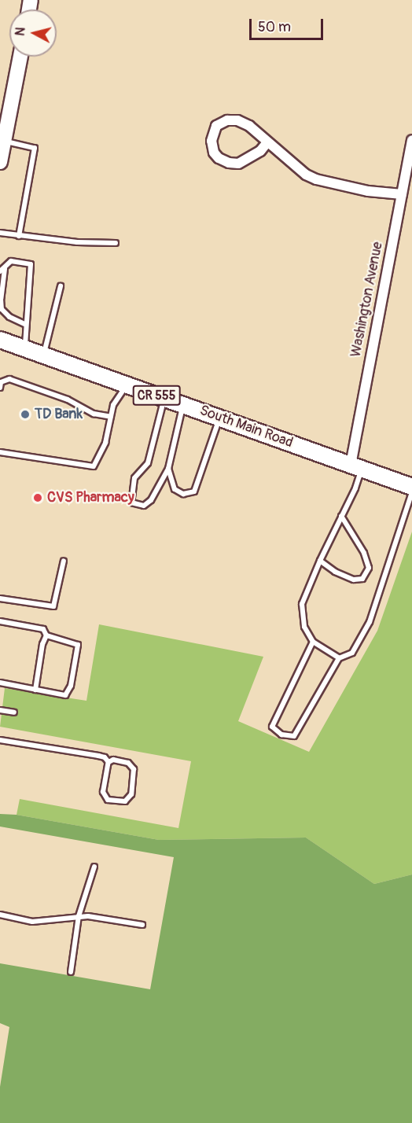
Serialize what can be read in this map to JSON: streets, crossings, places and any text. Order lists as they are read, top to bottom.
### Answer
{
  "streets": {
    "main road": ["CR 555", "South Main Road"],
    "street": ["Washington Avenue"]
  },
  "crossings": [
    ["Washington Avenue", "South Main Road"]
  ],
  "places": ["TD Bank", "CVS Pharmacy"],
  "scale_bar": "50 m",
  "north": "left"
}
